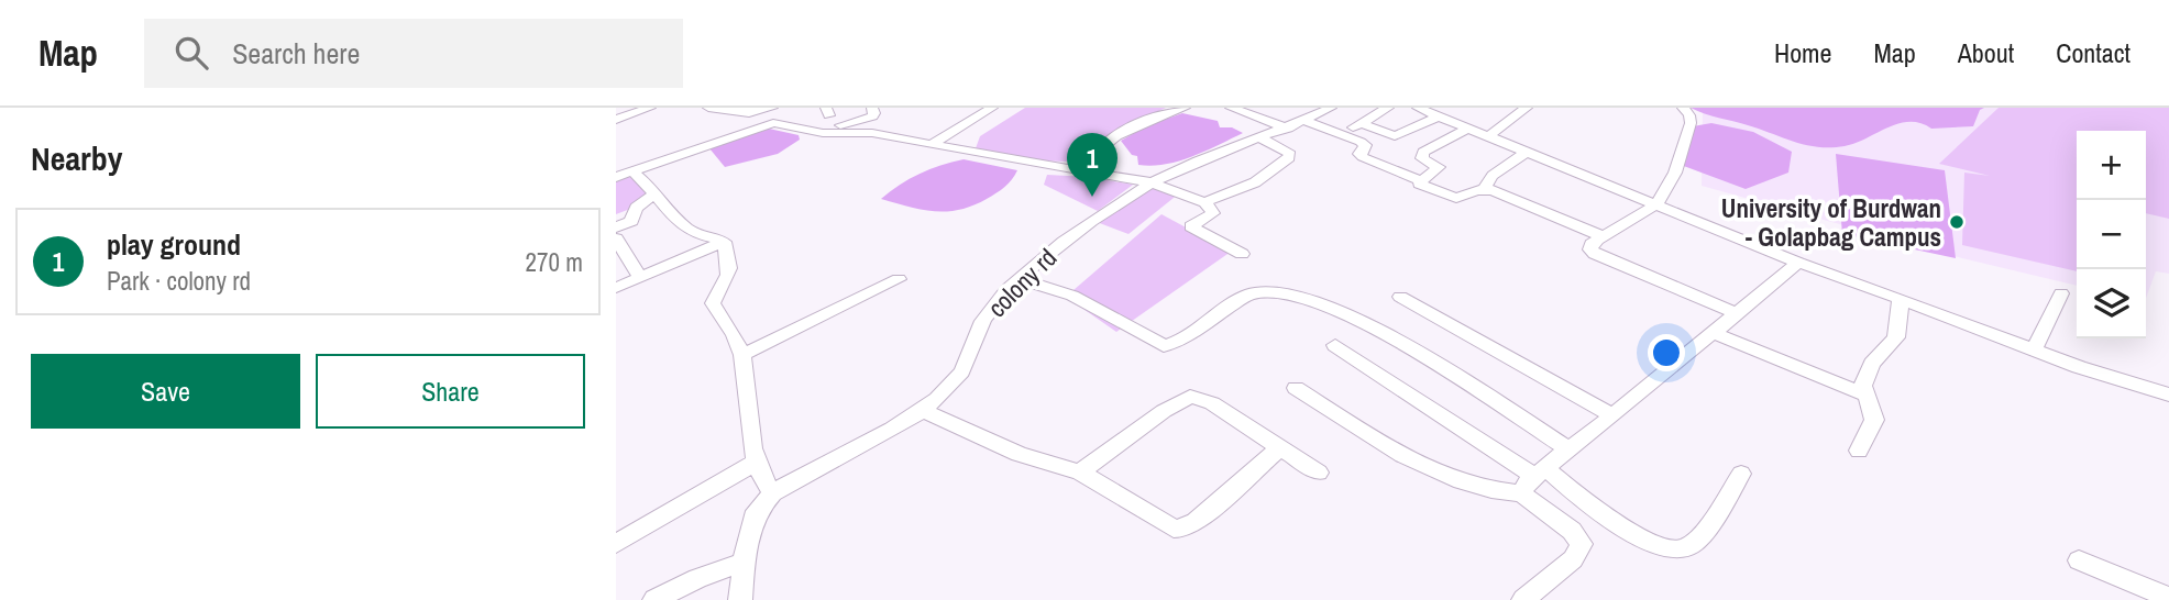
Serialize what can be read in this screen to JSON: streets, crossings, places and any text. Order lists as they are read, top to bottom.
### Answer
{
  "streets": {
    "street": ["colony rd"]
  },
  "places": ["University of Burdwan - Golapbag Campus"],
  "page": {
    "header": "Map",
    "search": "Search here",
    "nav": [
      "Home",
      "Map",
      "About",
      "Contact"
    ],
    "heading": "Nearby",
    "map_buttons": ["+", "−"],
    "pins": "1",
    "list": [
      {
        "mark": "1",
        "name": "play ground",
        "note": "Park · colony rd",
        "value": "270 m"
      }
    ],
    "buttons": ["Save", "Share"]
  }
}
